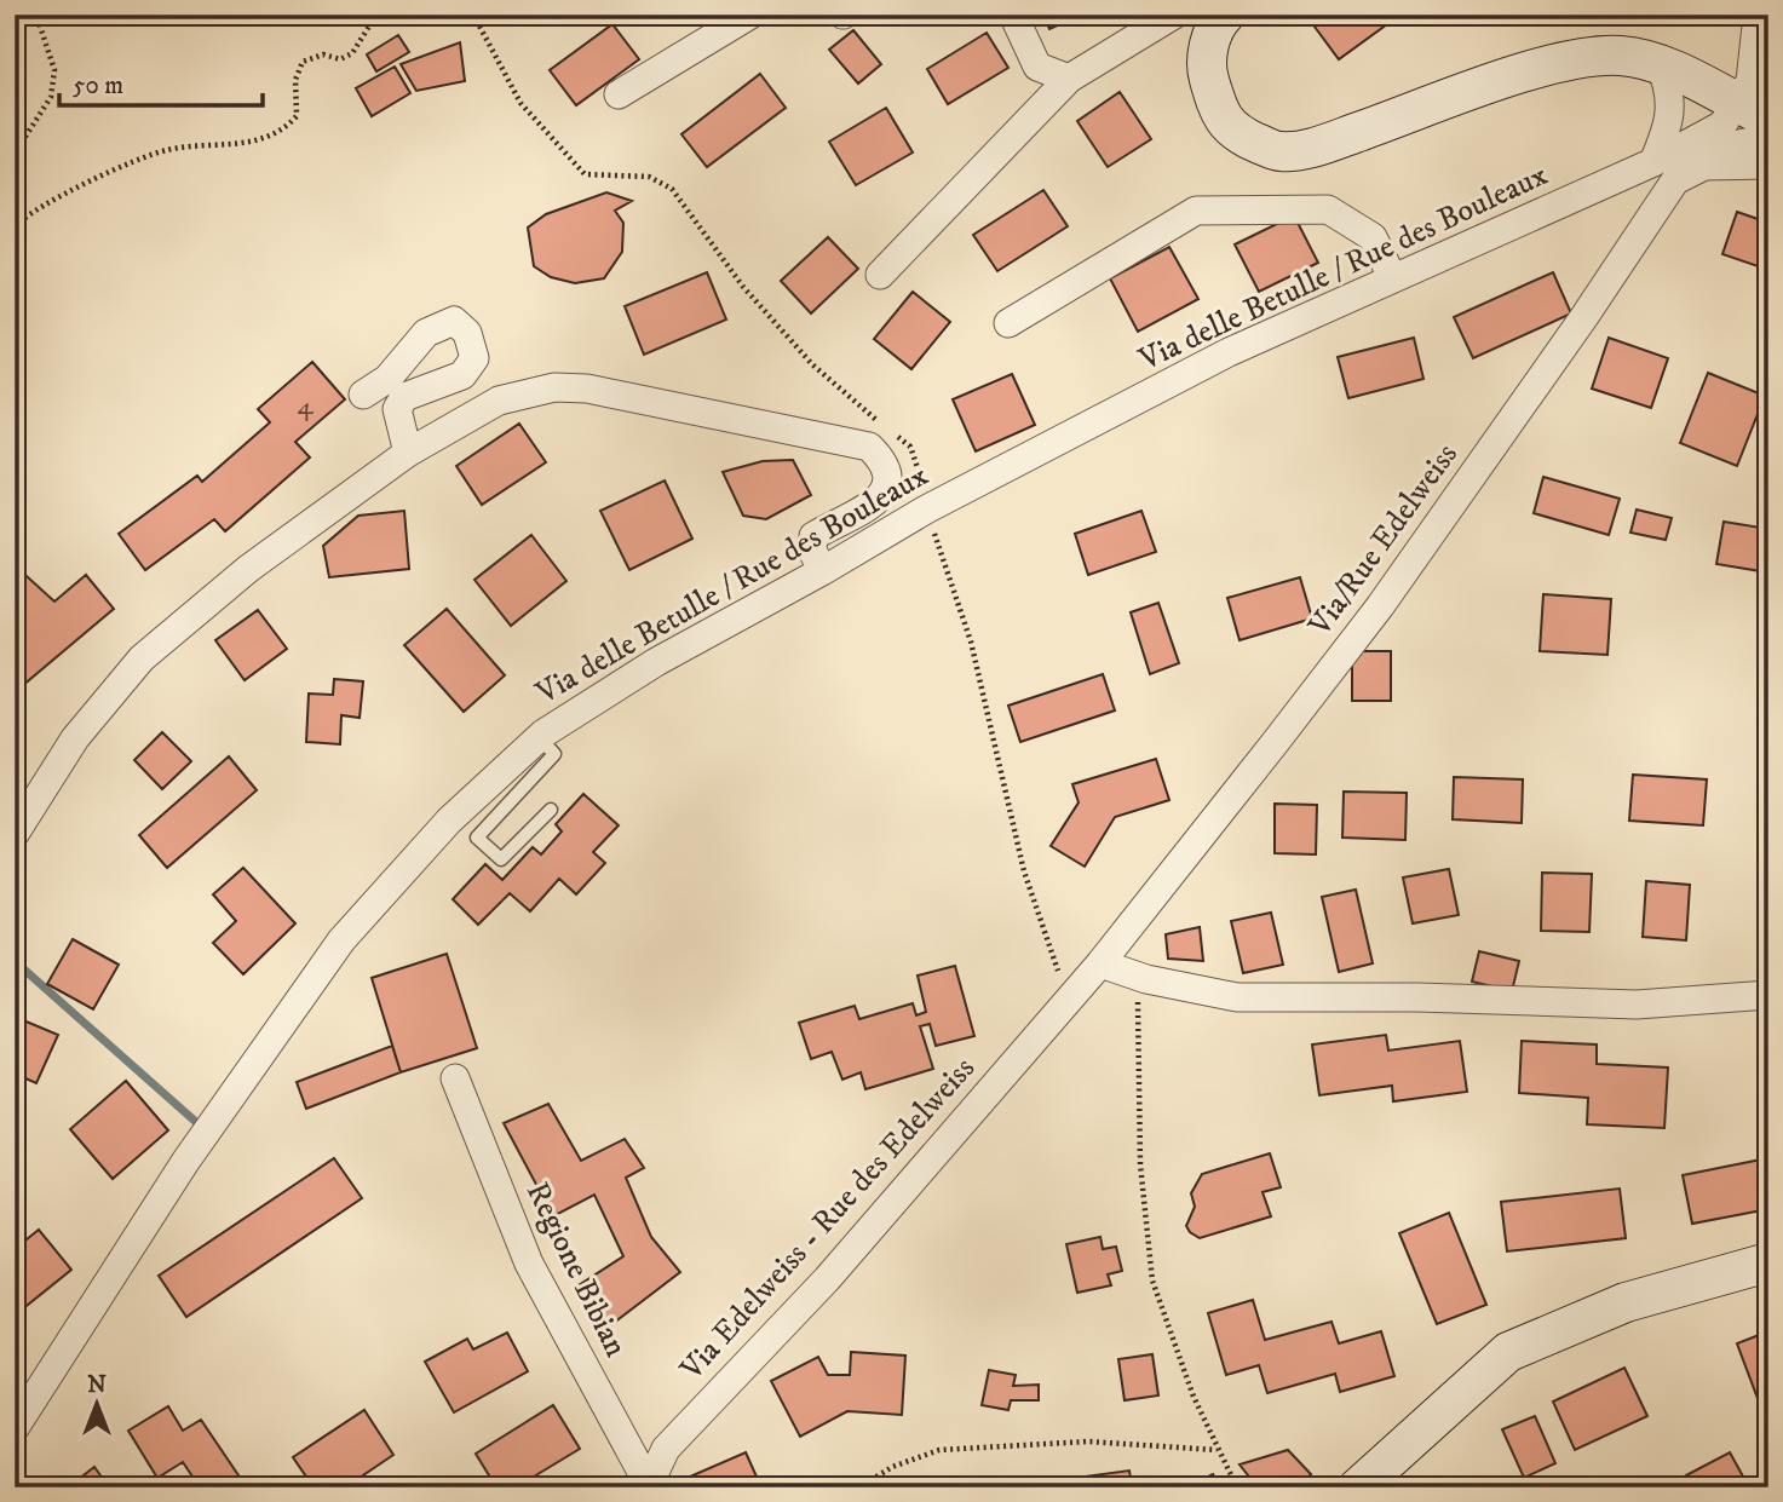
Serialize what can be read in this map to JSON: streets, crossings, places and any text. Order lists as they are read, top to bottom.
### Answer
{
  "streets": {
    "street": [
      "Via delle Betulle / Rue des Bouleaux",
      "Via/Rue Edelweiss",
      "Via Edelweiss - Rue des Edelweiss",
      "Regione Bibian"
    ]
  },
  "crossings": [
    ["Via/Rue Edelweiss", "Via Edelweiss - Rue des Edelweiss"],
    ["Via Edelweiss - Rue des Edelweiss", "Regione Bibian"]
  ],
  "house_numbers": ["4"],
  "scale_bar": "50 m",
  "north": "top"
}
